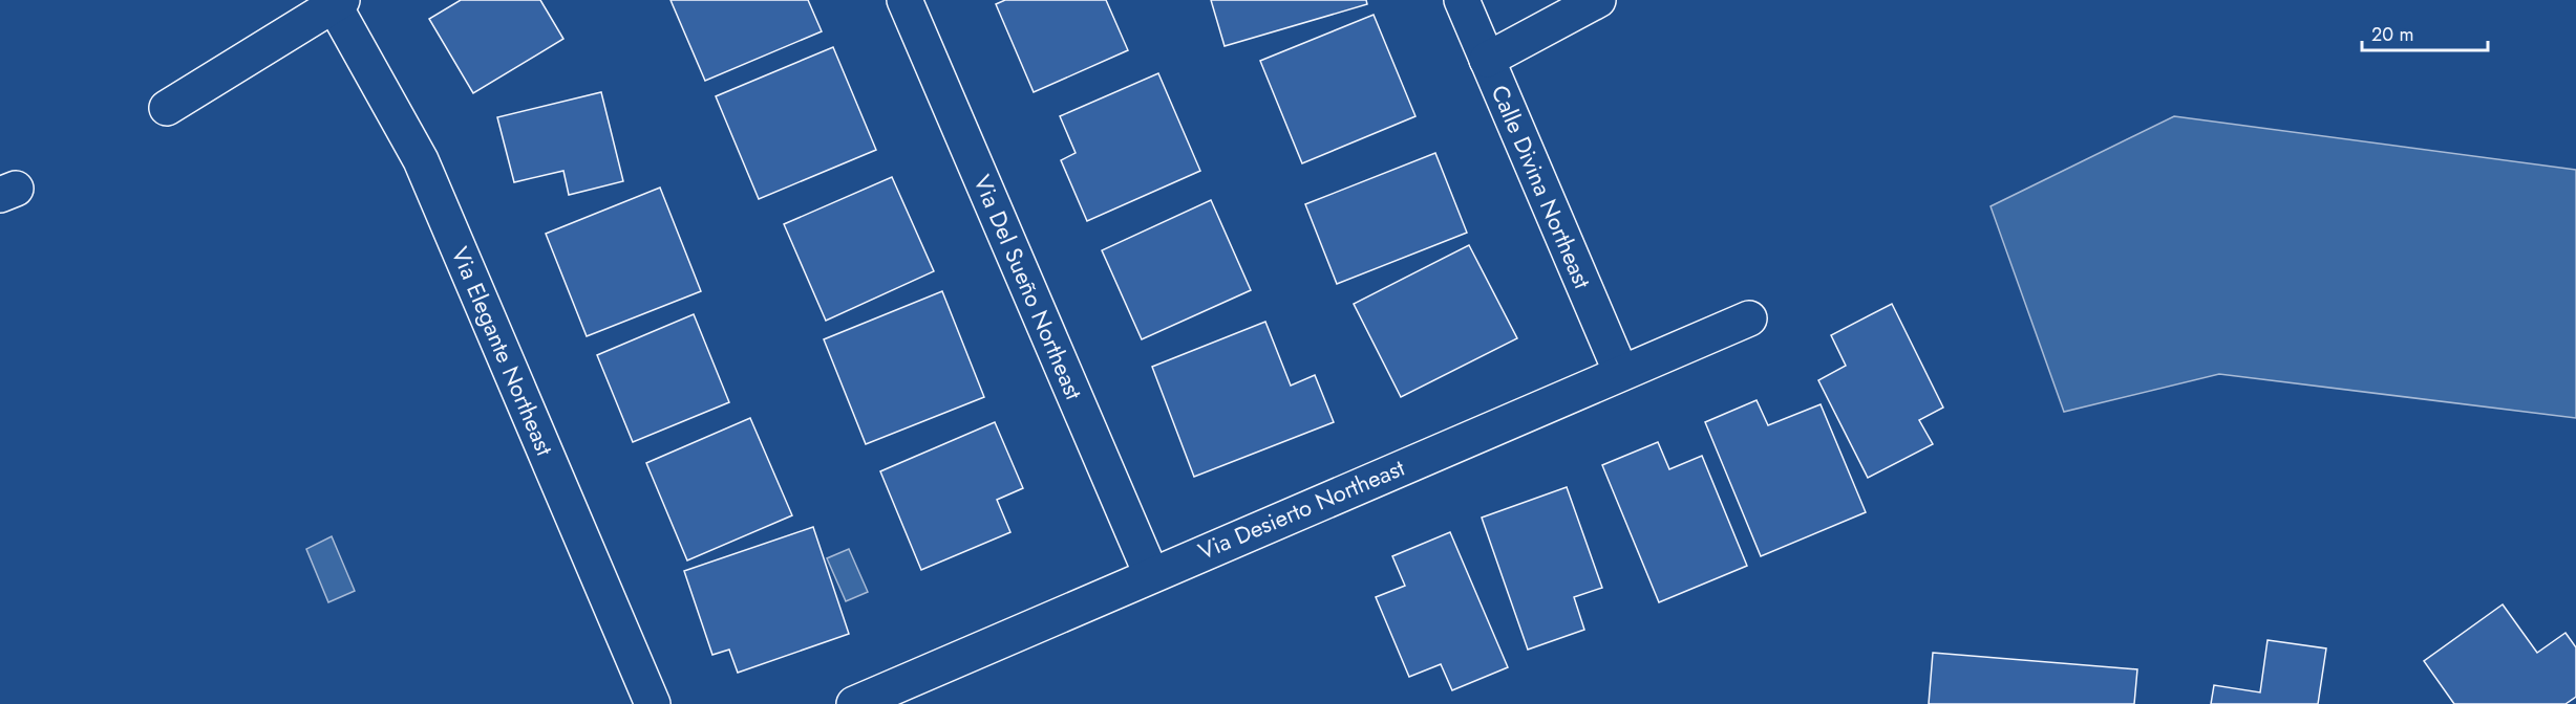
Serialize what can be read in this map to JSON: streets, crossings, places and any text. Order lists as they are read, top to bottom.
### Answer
{
  "streets": {
    "street": [
      "Calle Divina Northeast",
      "Via Del Sueño Northeast",
      "Via Elegante Northeast",
      "Via Desierto Northeast"
    ]
  },
  "crossings": [
    ["Calle Divina Northeast", "Via Desierto Northeast"],
    ["Via Del Sueño Northeast", "Via Desierto Northeast"]
  ],
  "scale_bar": "20 m"
}
